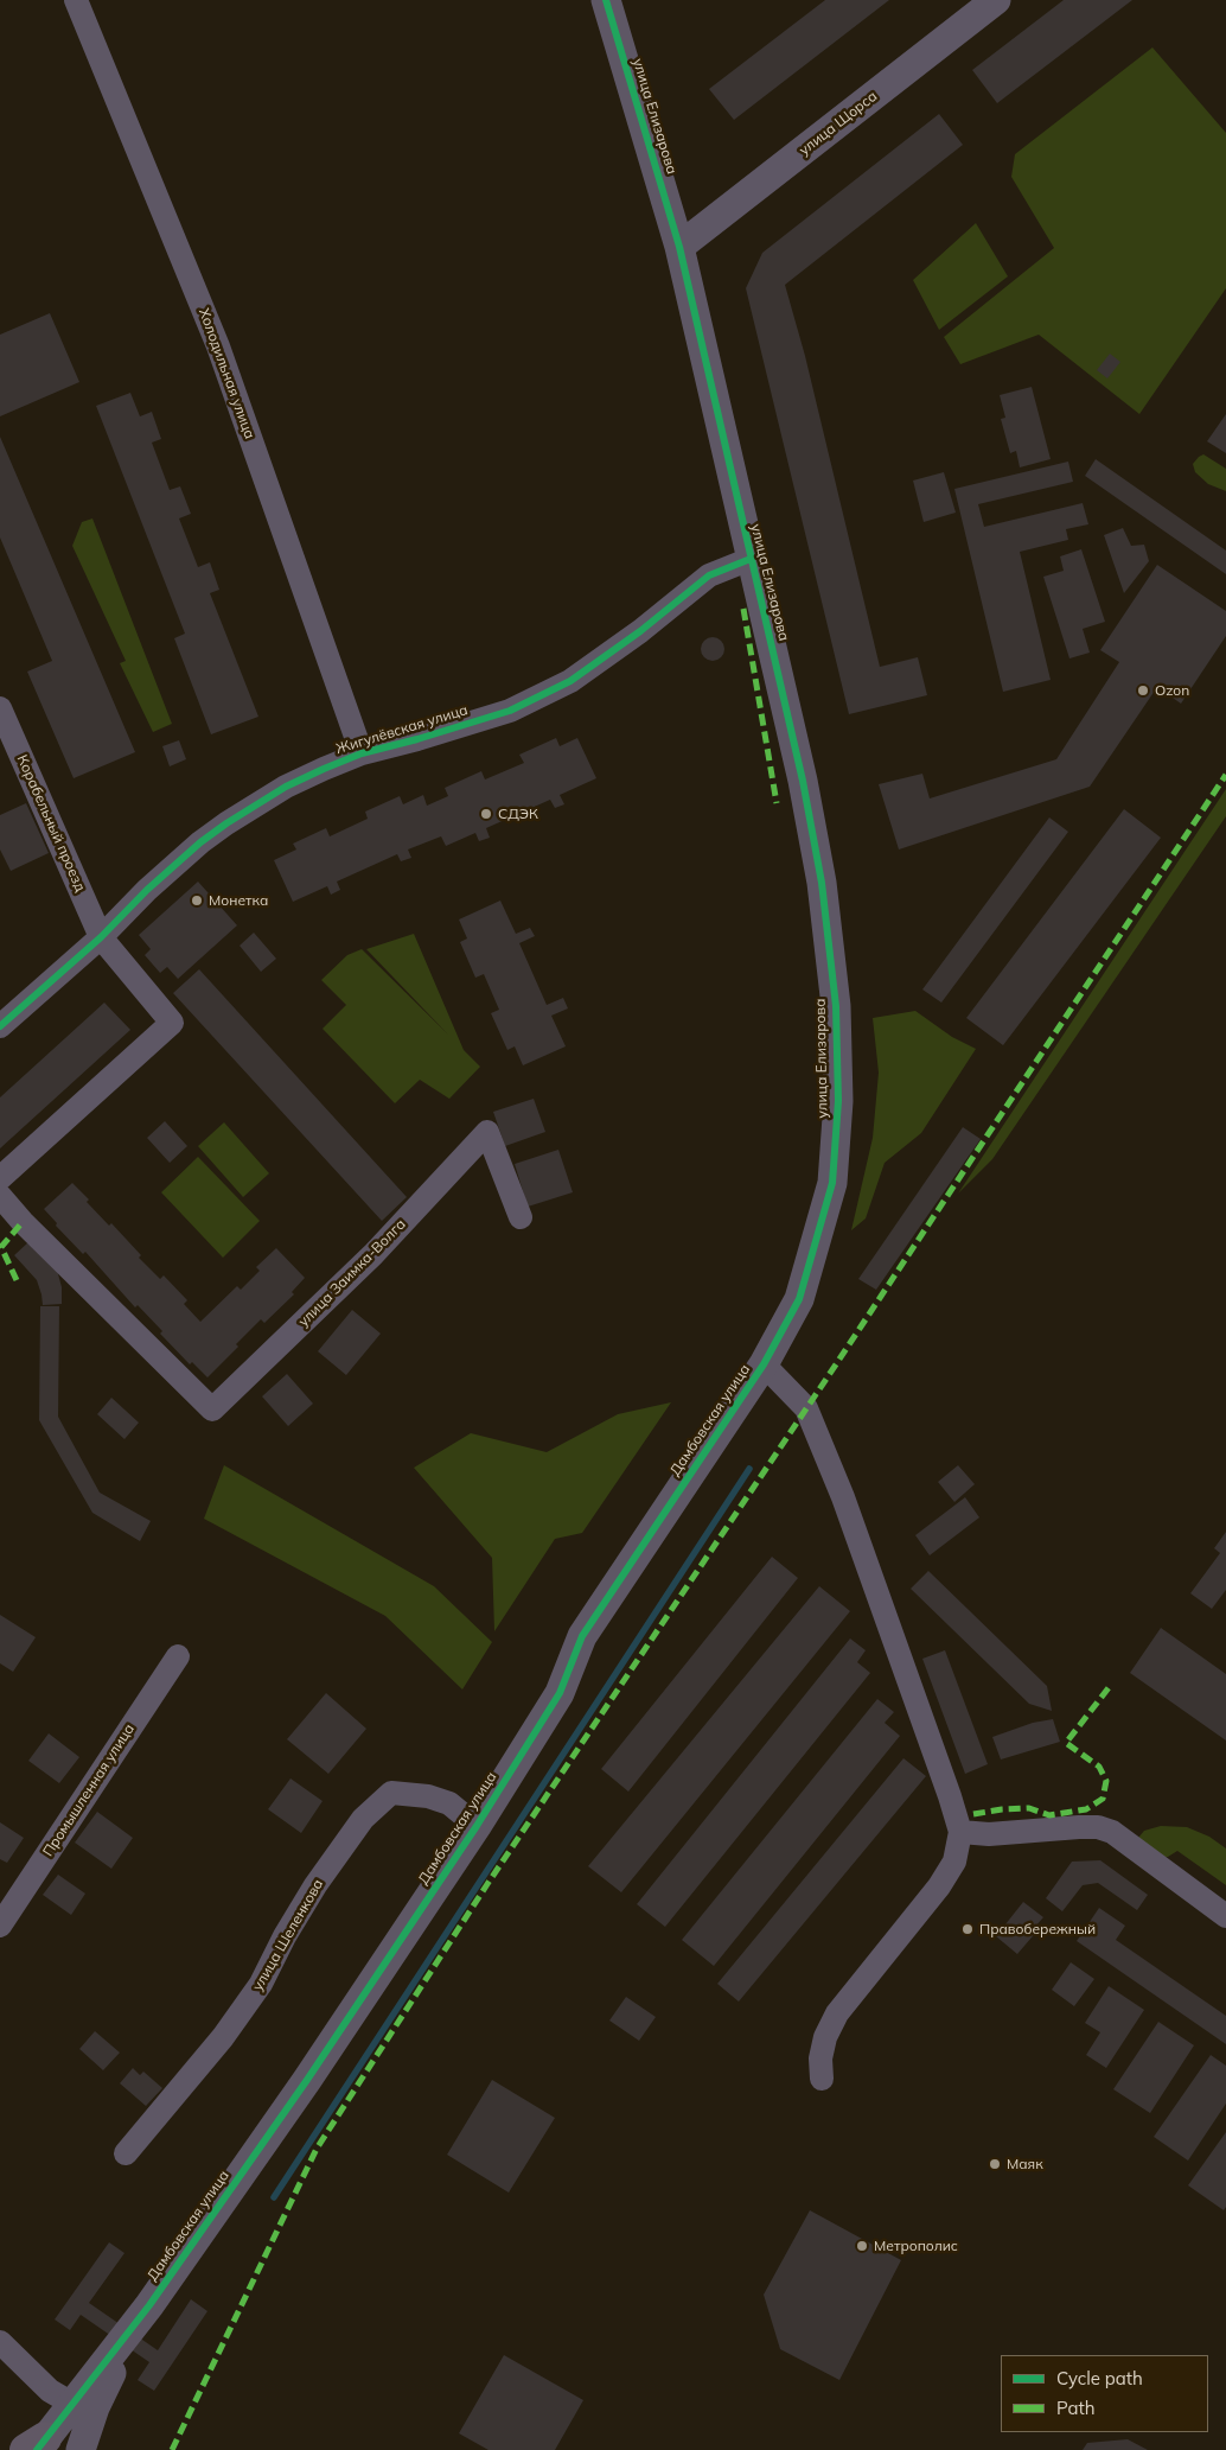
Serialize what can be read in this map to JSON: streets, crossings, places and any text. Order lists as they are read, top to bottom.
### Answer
{
  "streets": {
    "street": [
      "улица Елизарова",
      "улица Щорса",
      "Холодильная улица",
      "Жигулёвская улица",
      "Корабельный проезд",
      "улица Заимка-Волга",
      "Дамбовская улица",
      "Промышленная улица",
      "улица Шеленкова"
    ]
  },
  "crossings": [
    ["улица Елизарова", "улица Щорса"],
    ["улица Елизарова", "Жигулёвская улица"],
    ["улица Елизарова", "Дамбовская улица"],
    ["Холодильная улица", "Жигулёвская улица"],
    ["Жигулёвская улица", "Корабельный проезд"],
    ["Дамбовская улица", "улица Шеленкова"]
  ],
  "places": [
    "Ozon",
    "СДЭК",
    "Монетка",
    "Правобережный",
    "Маяк",
    "Метрополис"
  ],
  "legend": ["Cycle path", "Path"]
}
